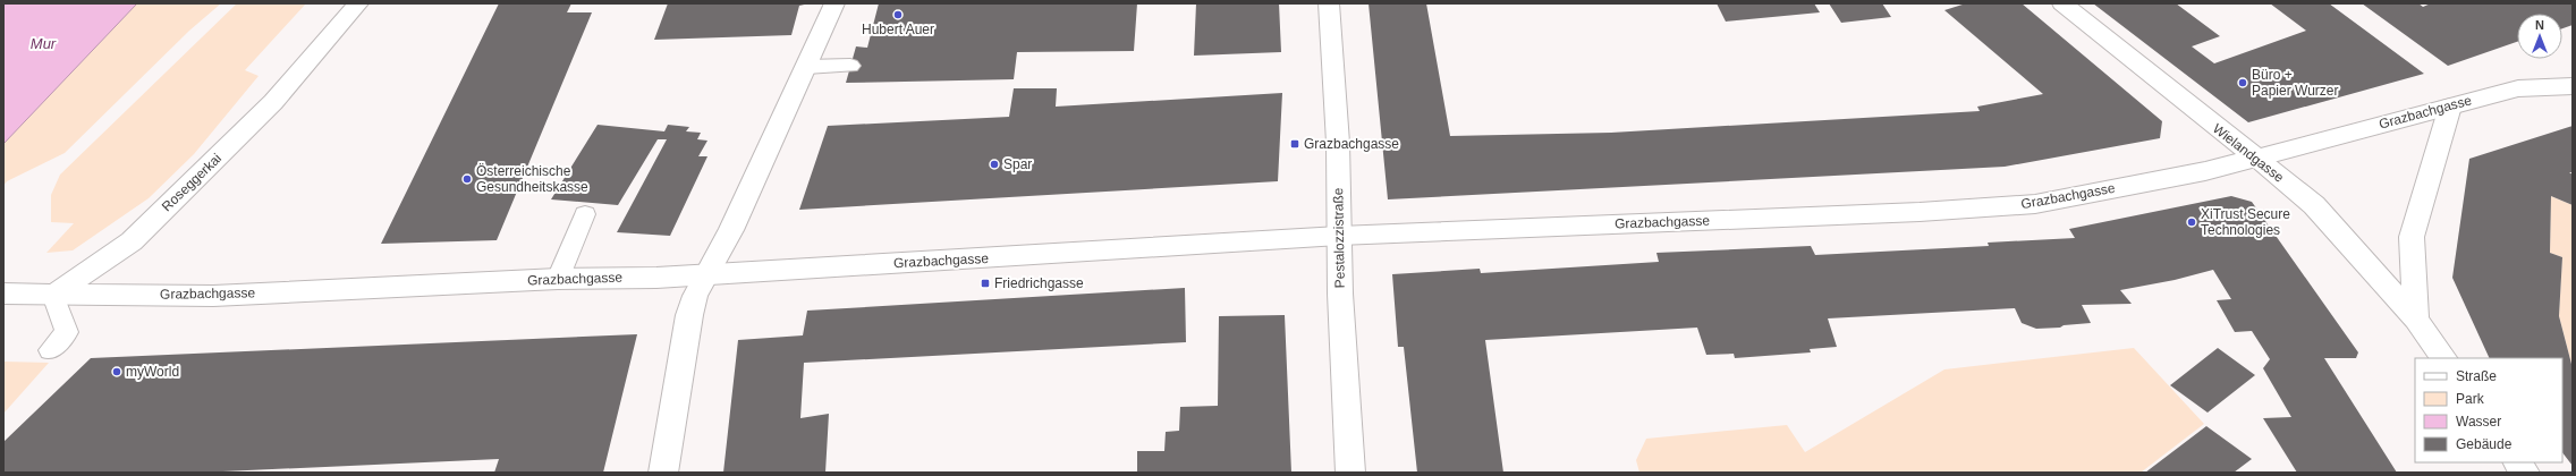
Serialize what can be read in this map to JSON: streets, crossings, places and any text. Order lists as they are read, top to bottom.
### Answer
{
  "streets": {
    "main road": [
      "Grazbachgasse",
      "Wielandgasse",
      "Roseggerkai",
      "Pestalozzistraße"
    ]
  },
  "crossings": [
    ["Grazbachgasse", "Wielandgasse"],
    ["Grazbachgasse", "Roseggerkai"],
    ["Grazbachgasse", "Pestalozzistraße"]
  ],
  "water": ["Mur"],
  "places": {
    "other": [
      "Hubert Auer",
      "Büro + Papier Wurzer",
      "Spar",
      "Österreichische Gesundheitskasse",
      "XiTrust Secure Technologies",
      "myWorld"
    ],
    "transit": ["Grazbachgasse", "Friedrichgasse"]
  },
  "legend": [
    "Straße",
    "Park",
    "Wasser",
    "Gebäude"
  ],
  "north": "top"
}
